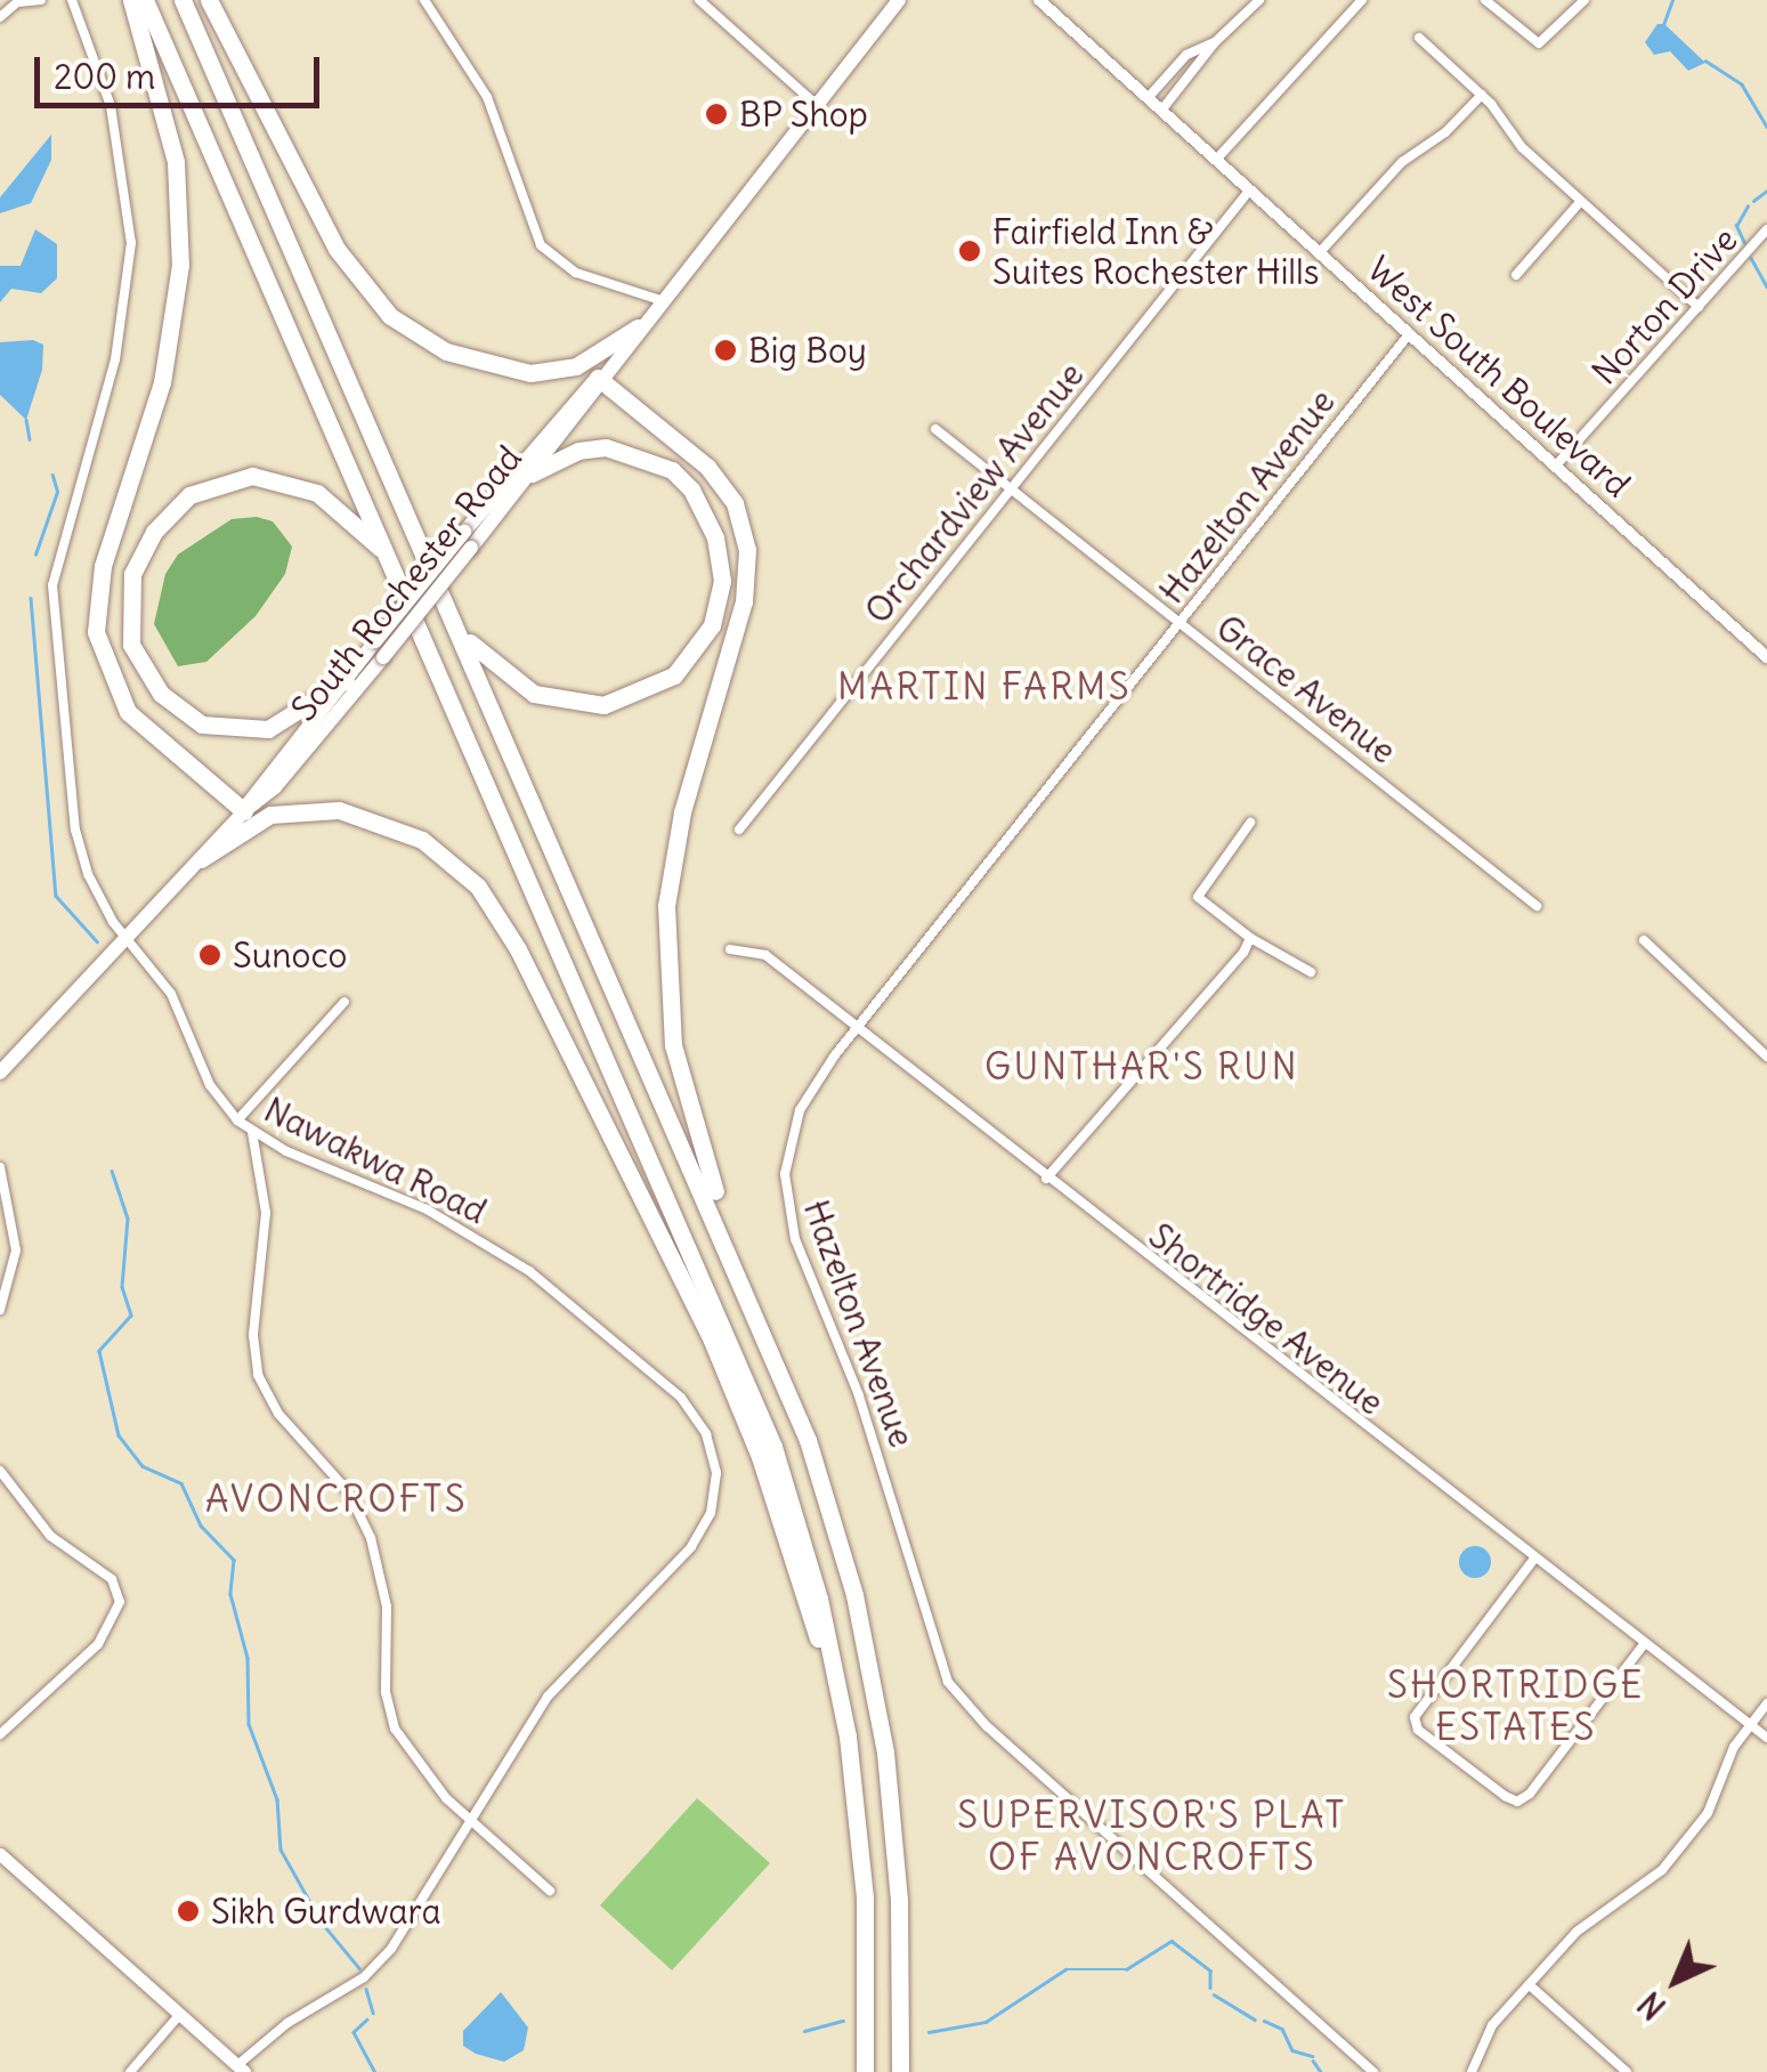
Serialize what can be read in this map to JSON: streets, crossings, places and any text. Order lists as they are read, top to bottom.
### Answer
{
  "streets": {
    "main road": ["South Rochester Road"],
    "street": [
      "Norton Drive",
      "West South Boulevard",
      "Orchardview Avenue",
      "Hazelton Avenue",
      "Grace Avenue",
      "Nawakwa Road",
      "Shortridge Avenue"
    ]
  },
  "crossings": [
    ["Norton Drive", "West South Boulevard"],
    ["West South Boulevard", "Orchardview Avenue"],
    ["West South Boulevard", "Hazelton Avenue"],
    ["Orchardview Avenue", "Grace Avenue"],
    ["Hazelton Avenue", "Grace Avenue"],
    ["Hazelton Avenue", "Shortridge Avenue"],
    ["South Rochester Road", "Nawakwa Road"]
  ],
  "districts": [
    "MARTIN FARMS",
    "GUNTHAR'S RUN",
    "AVONCROFTS",
    "SHORTRIDGE ESTATES",
    "SUPERVISOR'S PLAT OF AVONCROFTS"
  ],
  "places": [
    "BP Shop",
    "Fairfield Inn & Suites Rochester Hills",
    "Big Boy",
    "Sunoco",
    "Sikh Gurdwara"
  ],
  "scale_bar": "200 m",
  "north": "bottom left"
}
